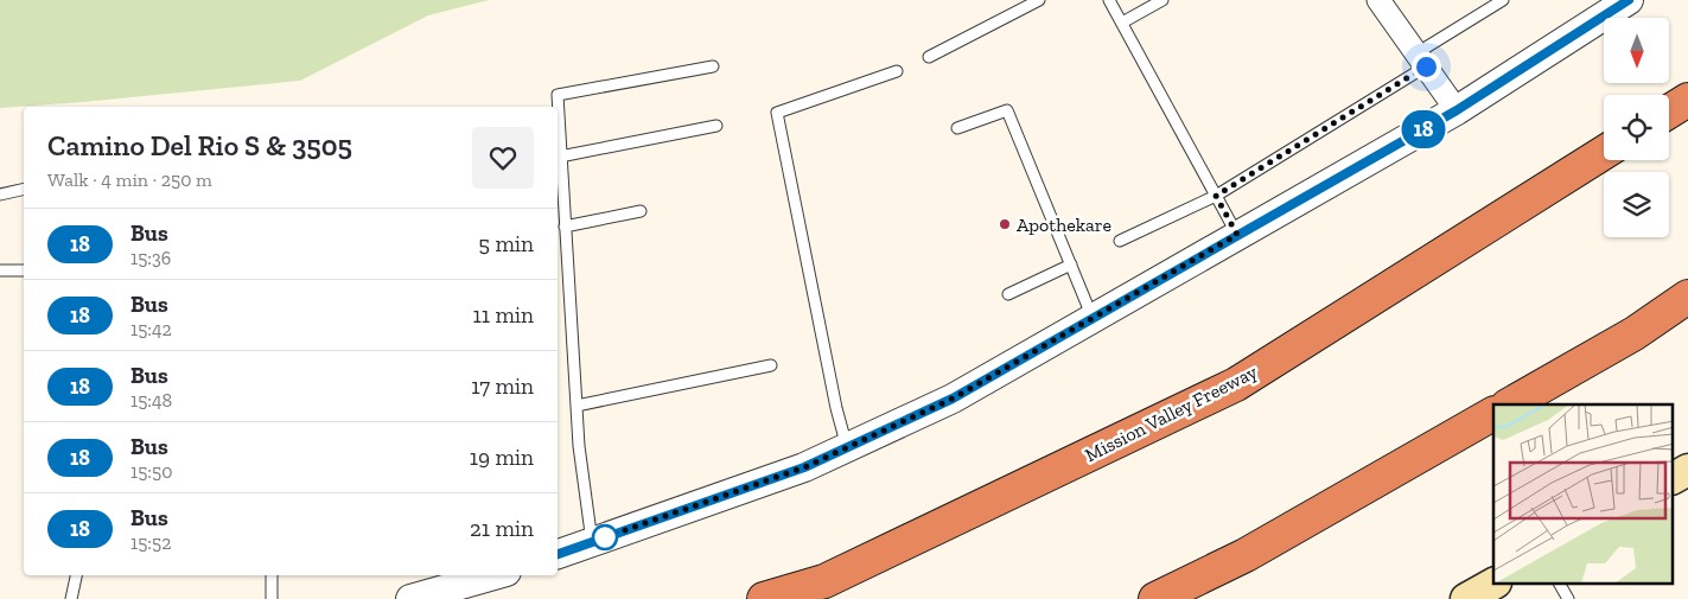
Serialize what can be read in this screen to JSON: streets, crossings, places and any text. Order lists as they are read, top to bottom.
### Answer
{
  "streets": {
    "highway": ["Mission Valley Freeway"]
  },
  "places": ["Apothekare"],
  "lines": ["bus line 18"],
  "north": "bottom",
  "page": {
    "on_map": "18",
    "heading": ["Camino Del Rio S & 3505", "Walk · 4 min · 250 m"],
    "list": [
      {
        "mark": "18",
        "name": "Bus",
        "note": "15:36",
        "value": "5 min"
      },
      {
        "mark": "18",
        "name": "Bus",
        "note": "15:42",
        "value": "11 min"
      },
      {
        "mark": "18",
        "name": "Bus",
        "note": "15:48",
        "value": "17 min"
      },
      {
        "mark": "18",
        "name": "Bus",
        "note": "15:50",
        "value": "19 min"
      },
      {
        "mark": "18",
        "name": "Bus",
        "note": "15:52",
        "value": "21 min"
      }
    ]
  }
}
